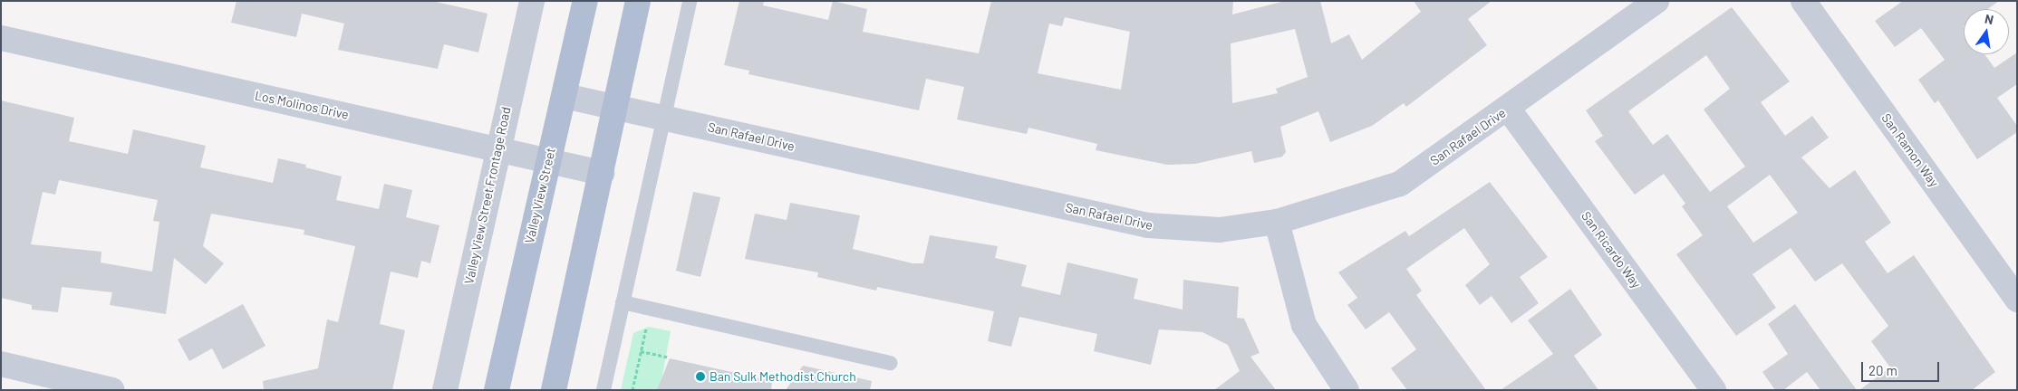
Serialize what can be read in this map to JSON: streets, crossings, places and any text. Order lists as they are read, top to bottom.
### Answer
{
  "streets": {
    "main road": ["Valley View Street"],
    "street": [
      "Los Molinos Drive",
      "San Rafael Drive",
      "San Ramon Way",
      "Valley View Street Frontage Road",
      "San Ricardo Way"
    ]
  },
  "crossings": [
    ["Los Molinos Drive", "Valley View Street Frontage Road"],
    ["Los Molinos Drive", "Valley View Street"],
    ["San Rafael Drive", "Valley View Street"],
    ["San Rafael Drive", "San Ricardo Way"]
  ],
  "places": ["Ban Sulk Methodist Church"],
  "scale_bar": "20 m",
  "north": "top"
}
